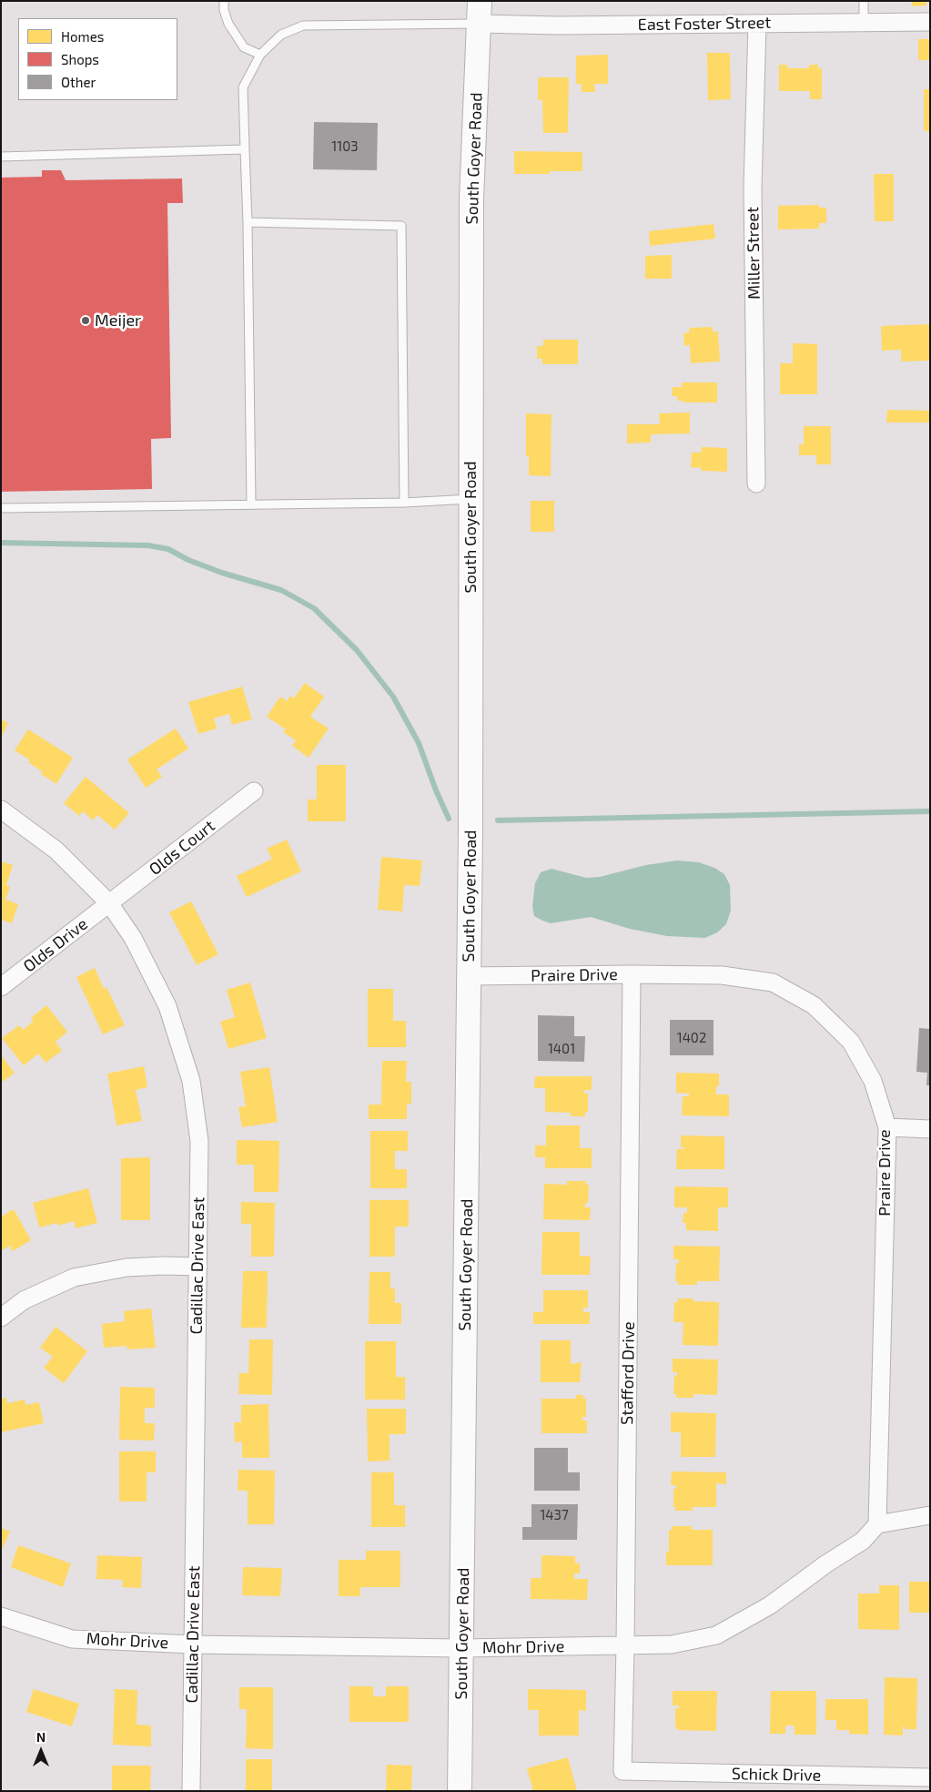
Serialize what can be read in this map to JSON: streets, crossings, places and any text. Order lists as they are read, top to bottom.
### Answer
{
  "streets": {
    "street": [
      "East Foster Street",
      "South Goyer Road",
      "Miller Street",
      "Olds Court",
      "Olds Drive",
      "Praire Drive",
      "Cadillac Drive East",
      "Stafford Drive",
      "Mohr Drive",
      "Schick Drive"
    ]
  },
  "crossings": [
    ["East Foster Street", "South Goyer Road"],
    ["East Foster Street", "Miller Street"],
    ["South Goyer Road", "Praire Drive"],
    ["South Goyer Road", "Mohr Drive"],
    ["Olds Court", "Olds Drive"],
    ["Olds Court", "Cadillac Drive East"],
    ["Olds Drive", "Cadillac Drive East"],
    ["Praire Drive", "Stafford Drive"],
    ["Praire Drive", "Mohr Drive"],
    ["Cadillac Drive East", "Mohr Drive"],
    ["Stafford Drive", "Mohr Drive"],
    ["Stafford Drive", "Schick Drive"]
  ],
  "places": ["Meijer"],
  "house_numbers": [
    "1103",
    "1402",
    "1401",
    "1437"
  ],
  "legend": ["Homes", "Shops", "Other"],
  "north": "top"
}
